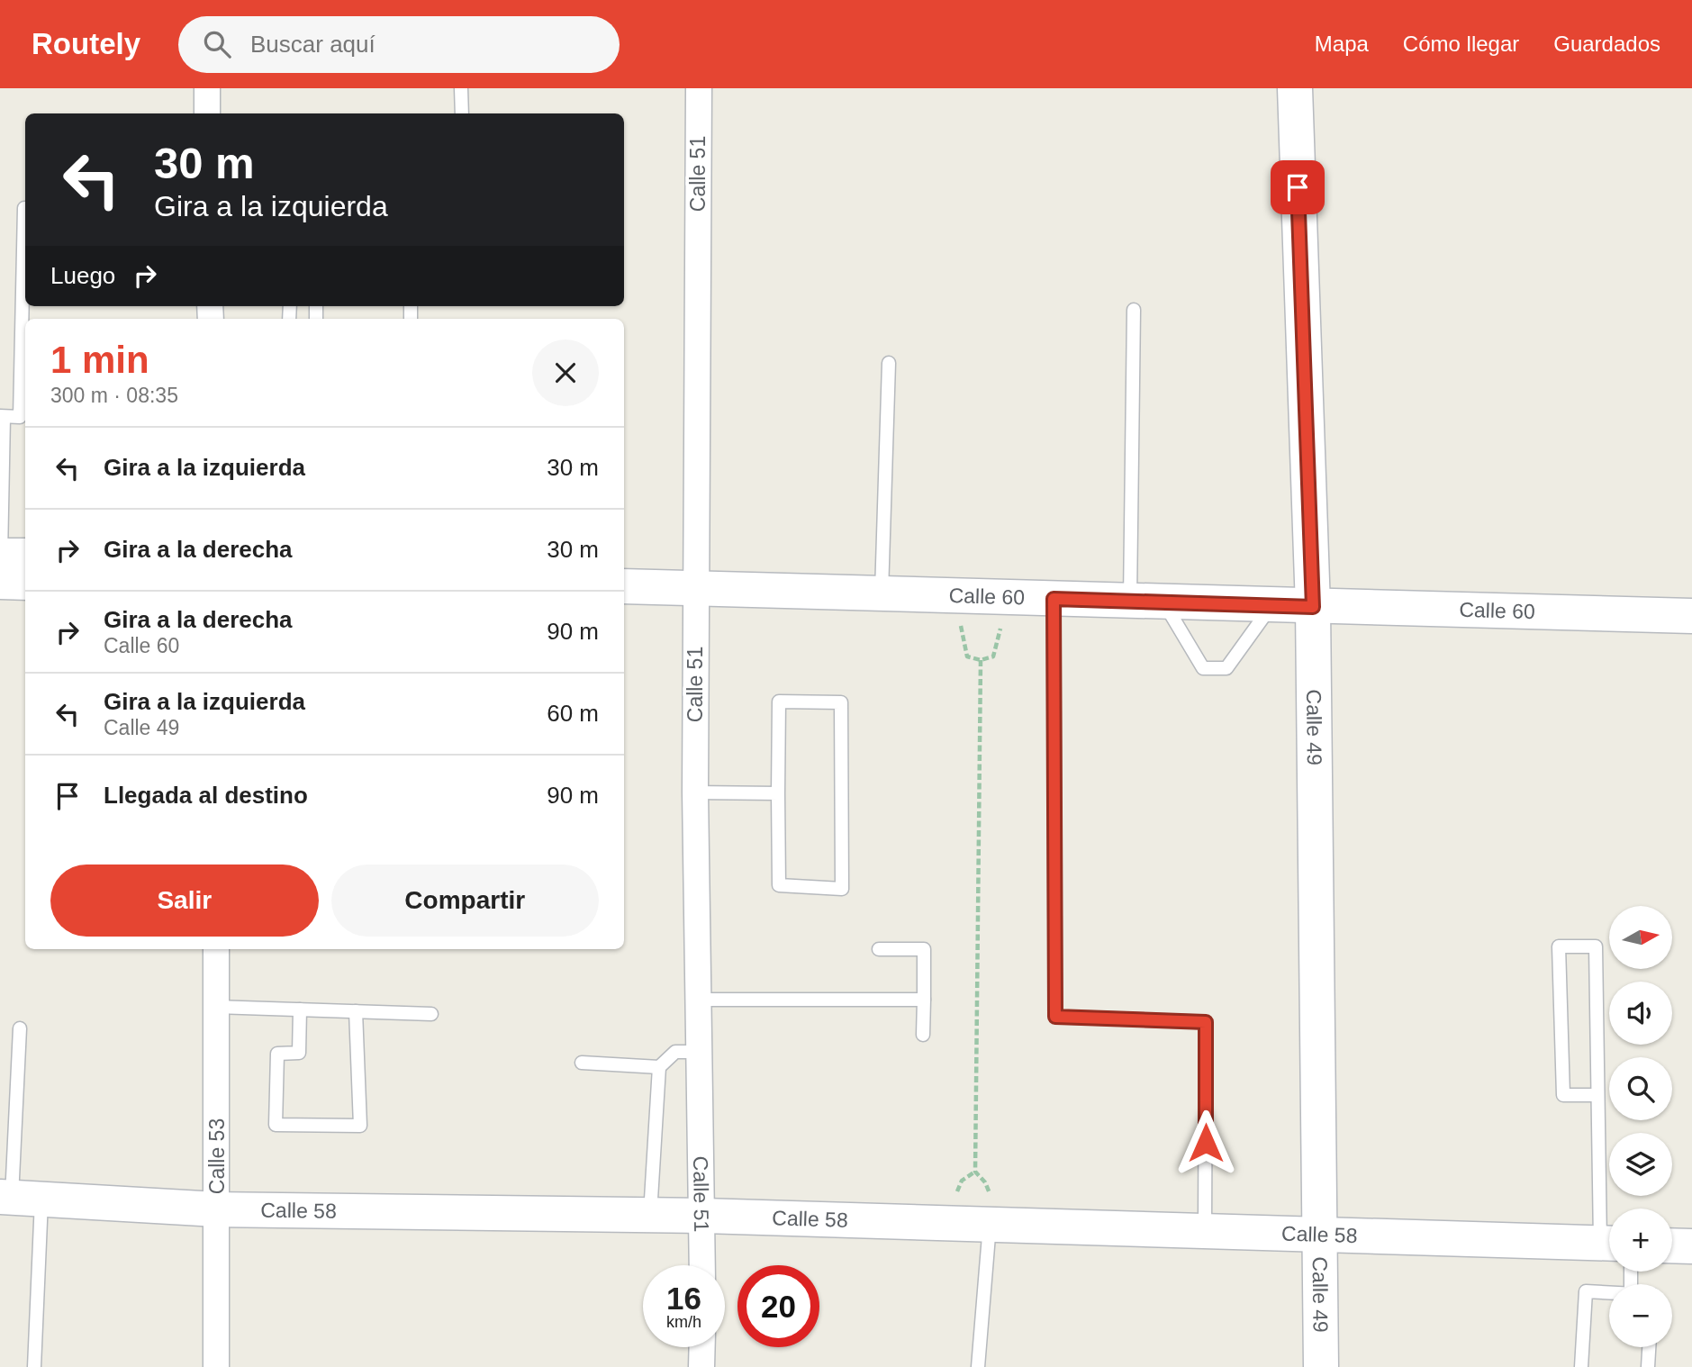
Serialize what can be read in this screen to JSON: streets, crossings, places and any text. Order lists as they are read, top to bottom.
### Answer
{
  "streets": {
    "main road": ["Calle 60", "Calle 49", "Calle 58"],
    "street": ["Calle 51", "Calle 53"]
  },
  "crossings": [
    ["Calle 51", "Calle 60"],
    ["Calle 51", "Calle 58"],
    ["Calle 60", "Calle 49"],
    ["Calle 49", "Calle 58"],
    ["Calle 53", "Calle 58"]
  ],
  "north": "right",
  "page": {
    "header": "Routely",
    "search": "Buscar aquí",
    "nav": ["Mapa", "Cómo llegar", "Guardados"],
    "turn": ["30 m", "Gira a la izquierda"],
    "then": "Luego",
    "heading": ["1 min", "300 m · 08:35"],
    "list": [
      {
        "name": "Gira a la izquierda",
        "value": "30 m"
      },
      {
        "name": "Gira a la derecha",
        "value": "30 m"
      },
      {
        "name": "Gira a la derecha",
        "note": "Calle 60",
        "value": "90 m"
      },
      {
        "name": "Gira a la izquierda",
        "note": "Calle 49",
        "value": "60 m"
      },
      {
        "name": "Llegada al destino",
        "value": "90 m"
      }
    ],
    "buttons": ["Salir", "Compartir"],
    "map_buttons": ["+", "−"],
    "speed": "16 km/h",
    "limit": "20"
  }
}
